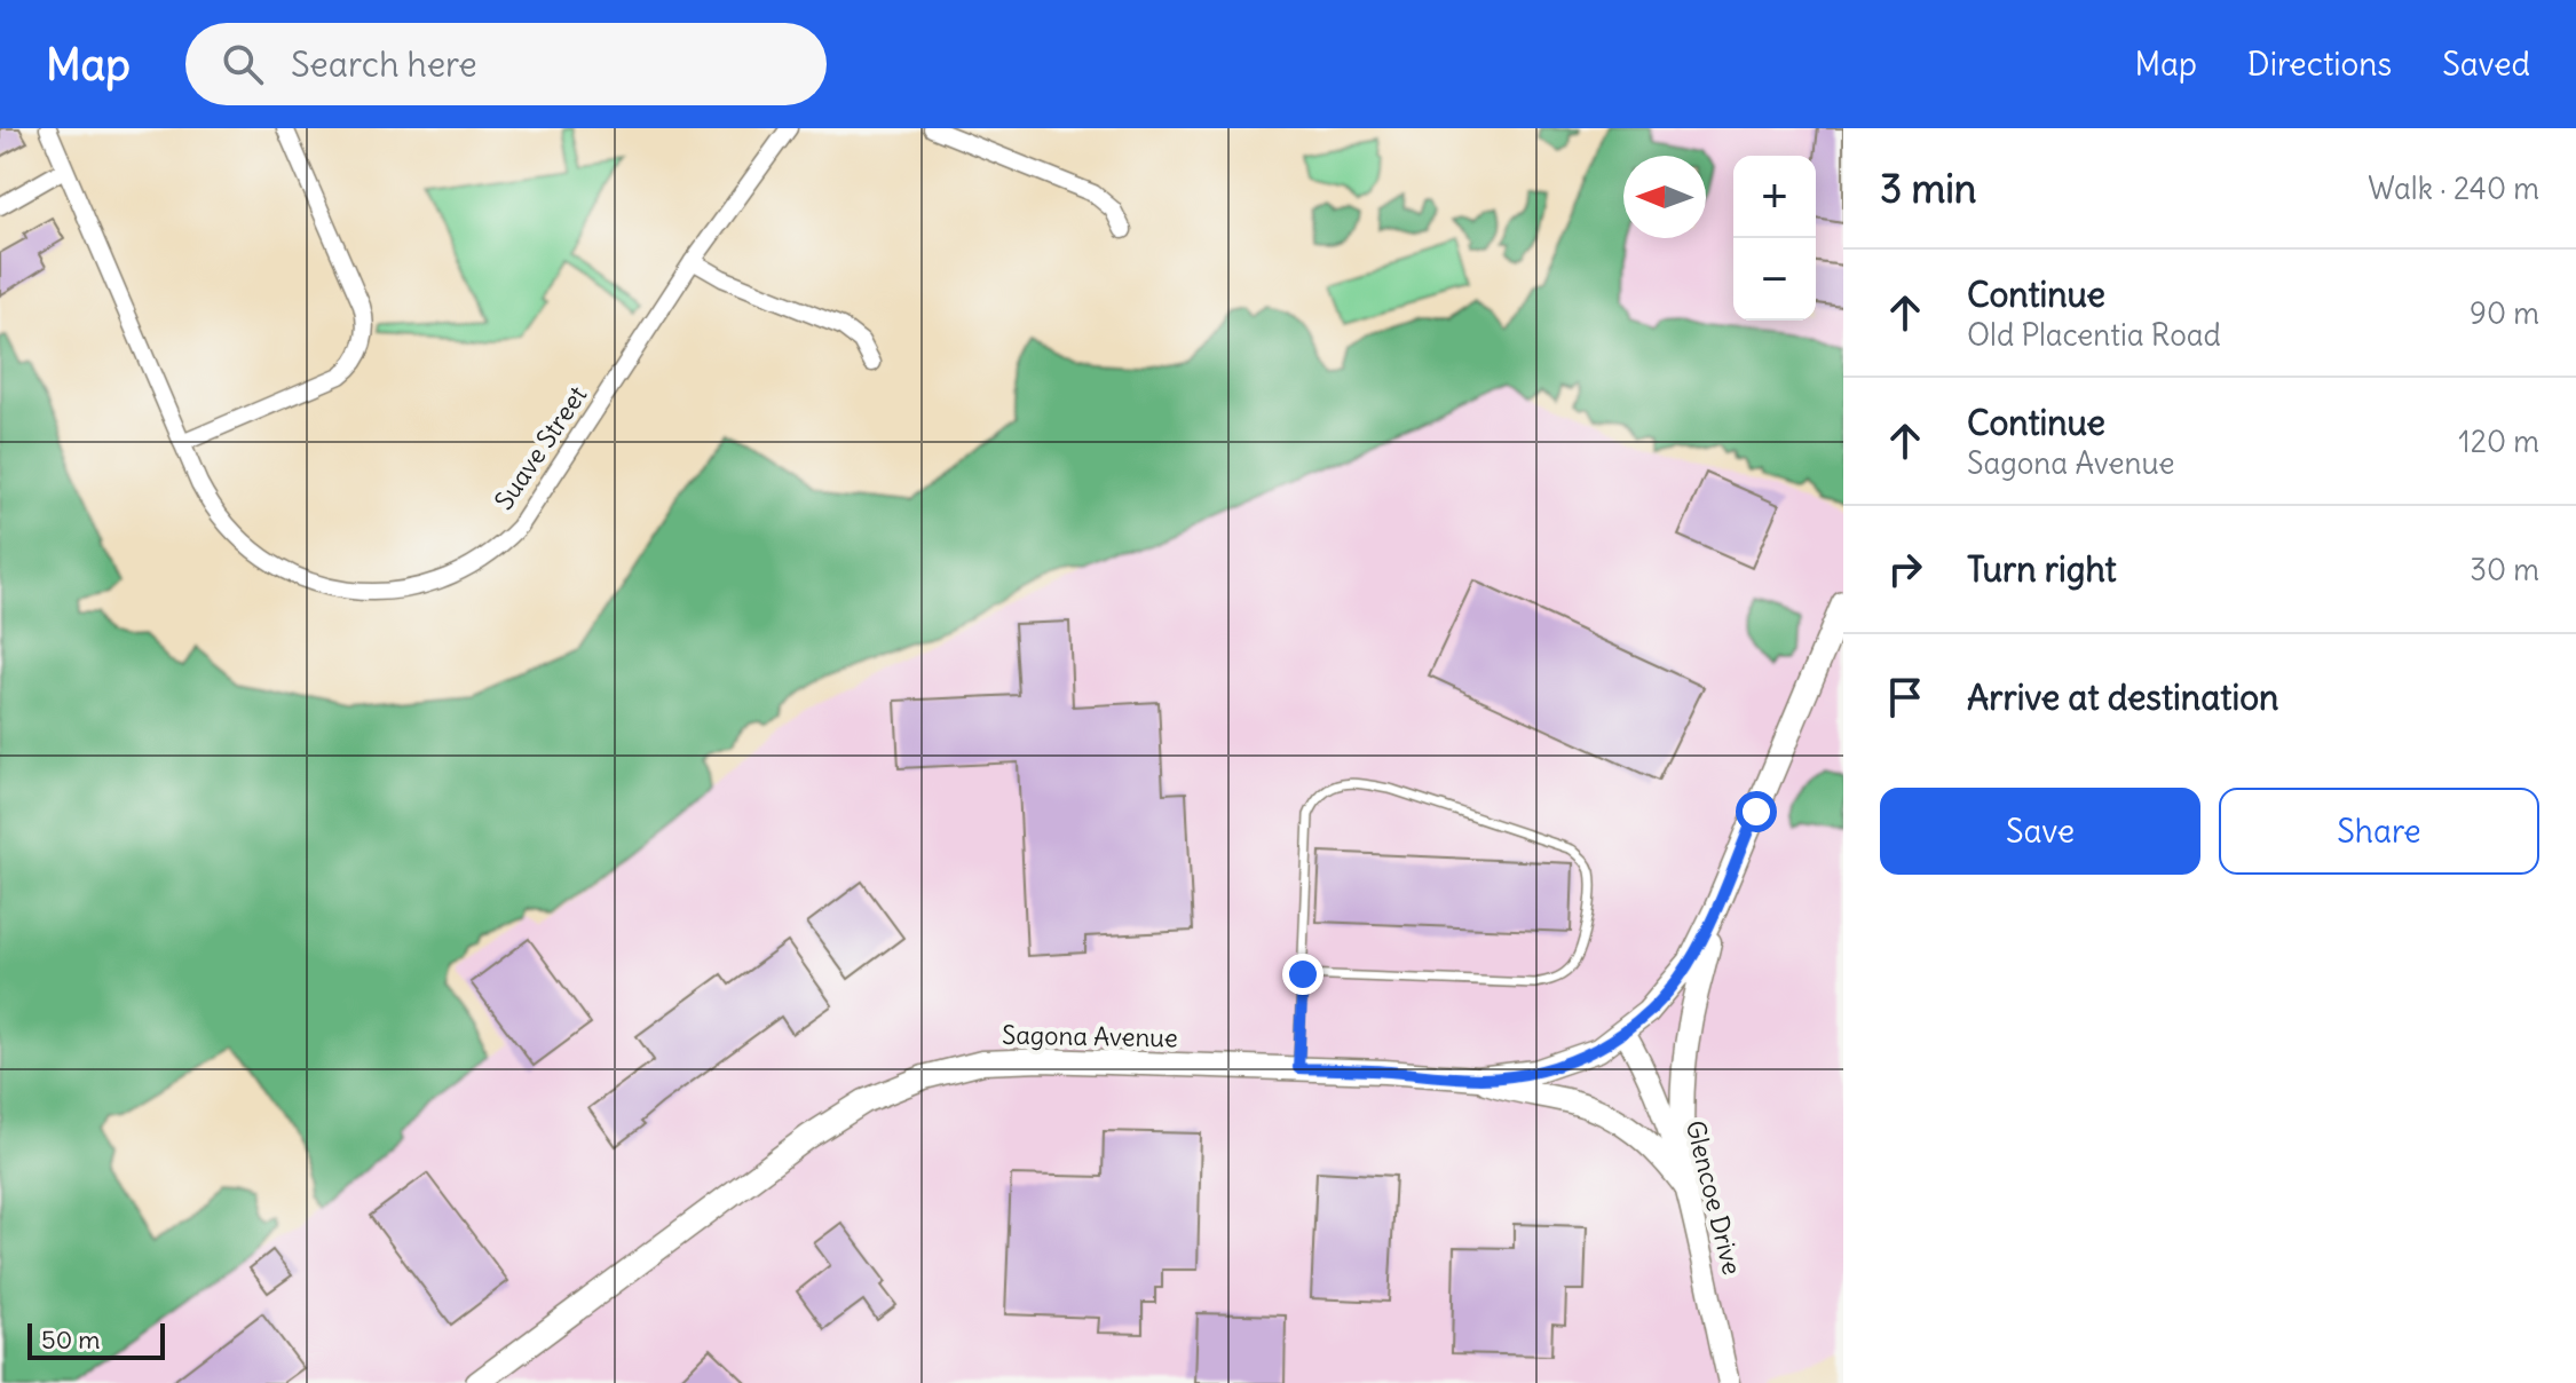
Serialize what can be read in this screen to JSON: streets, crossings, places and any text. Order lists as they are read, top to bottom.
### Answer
{
  "streets": {
    "main road": ["Sagona Avenue"],
    "street": ["Suave Street", "Glencoe Drive"]
  },
  "crossings": [
    ["Sagona Avenue", "Glencoe Drive"]
  ],
  "scale_bar": "50 m",
  "north": "left",
  "page": {
    "header": "Map",
    "search": "Search here",
    "nav": ["Map", "Directions", "Saved"],
    "heading": ["3 min", "Walk · 240 m"],
    "map_buttons": ["+", "−"],
    "list": [
      ["Continue", "Old Placentia Road", "90 m"],
      ["Continue", "Sagona Avenue", "120 m"],
      ["Turn right", "30 m"],
      "Arrive at destination"
    ],
    "buttons": ["Save", "Share"],
    "scale": "50 m"
  }
}
